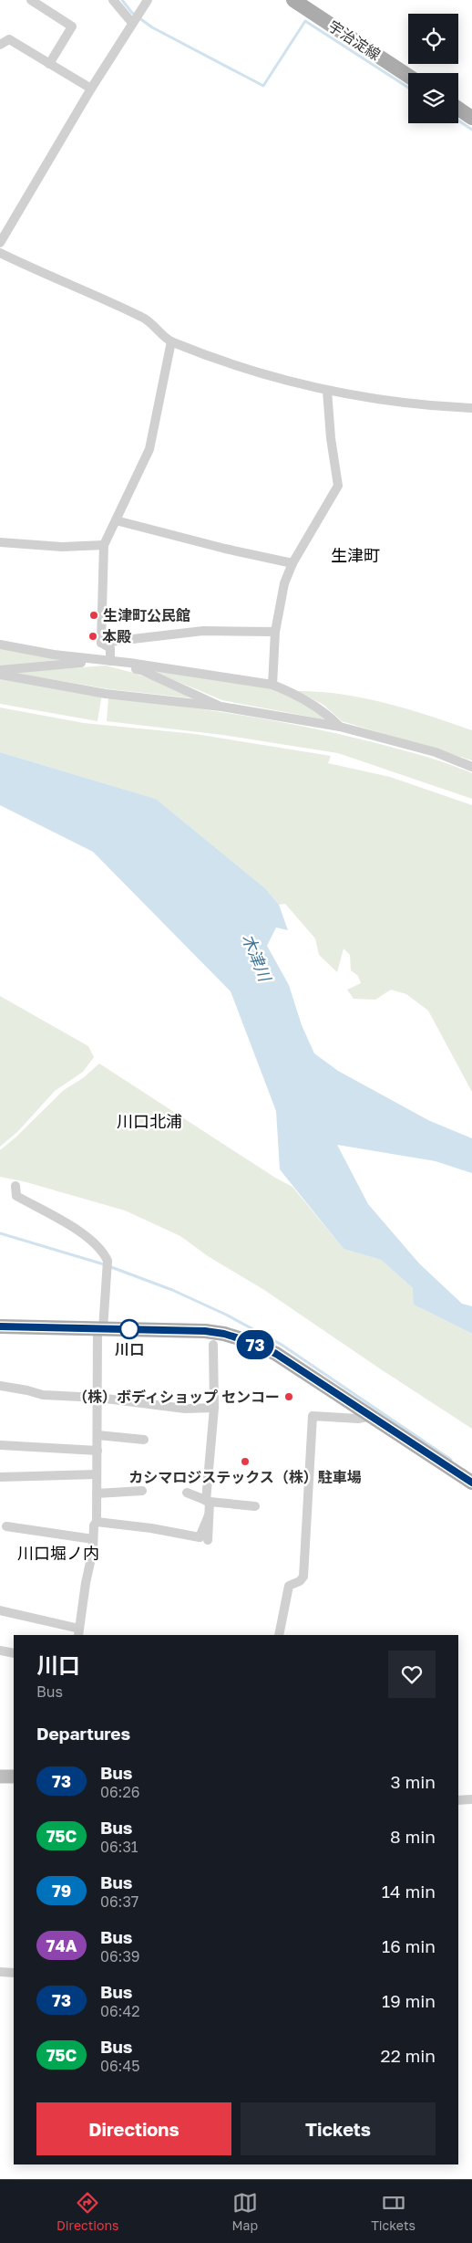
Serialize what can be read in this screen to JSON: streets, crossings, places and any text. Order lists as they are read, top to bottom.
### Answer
{
  "streets": {
    "main road": ["宇治淀線"]
  },
  "districts": ["生津町", "川口北浦", "川口堀ノ内"],
  "water": ["木津川"],
  "places": [
    "生津町公民館",
    "本殿",
    "川口",
    "（株）ボディショップ センコー",
    "カシマロジステックス（株）駐車場"
  ],
  "lines": ["bus line 73"],
  "page": {
    "on_map": "73",
    "heading": [
      ["川口", "Bus"],
      "Departures"
    ],
    "list": [
      {
        "mark": "73",
        "name": "Bus",
        "note": "06:26",
        "value": "3 min"
      },
      {
        "mark": "75C",
        "name": "Bus",
        "note": "06:31",
        "value": "8 min"
      },
      {
        "mark": "79",
        "name": "Bus",
        "note": "06:37",
        "value": "14 min"
      },
      {
        "mark": "74A",
        "name": "Bus",
        "note": "06:39",
        "value": "16 min"
      },
      {
        "mark": "73",
        "name": "Bus",
        "note": "06:42",
        "value": "19 min"
      },
      {
        "mark": "75C",
        "name": "Bus",
        "note": "06:45",
        "value": "22 min"
      }
    ],
    "buttons": ["Directions", "Tickets"],
    "tabs": ["Directions", "Map", "Tickets"]
  }
}
